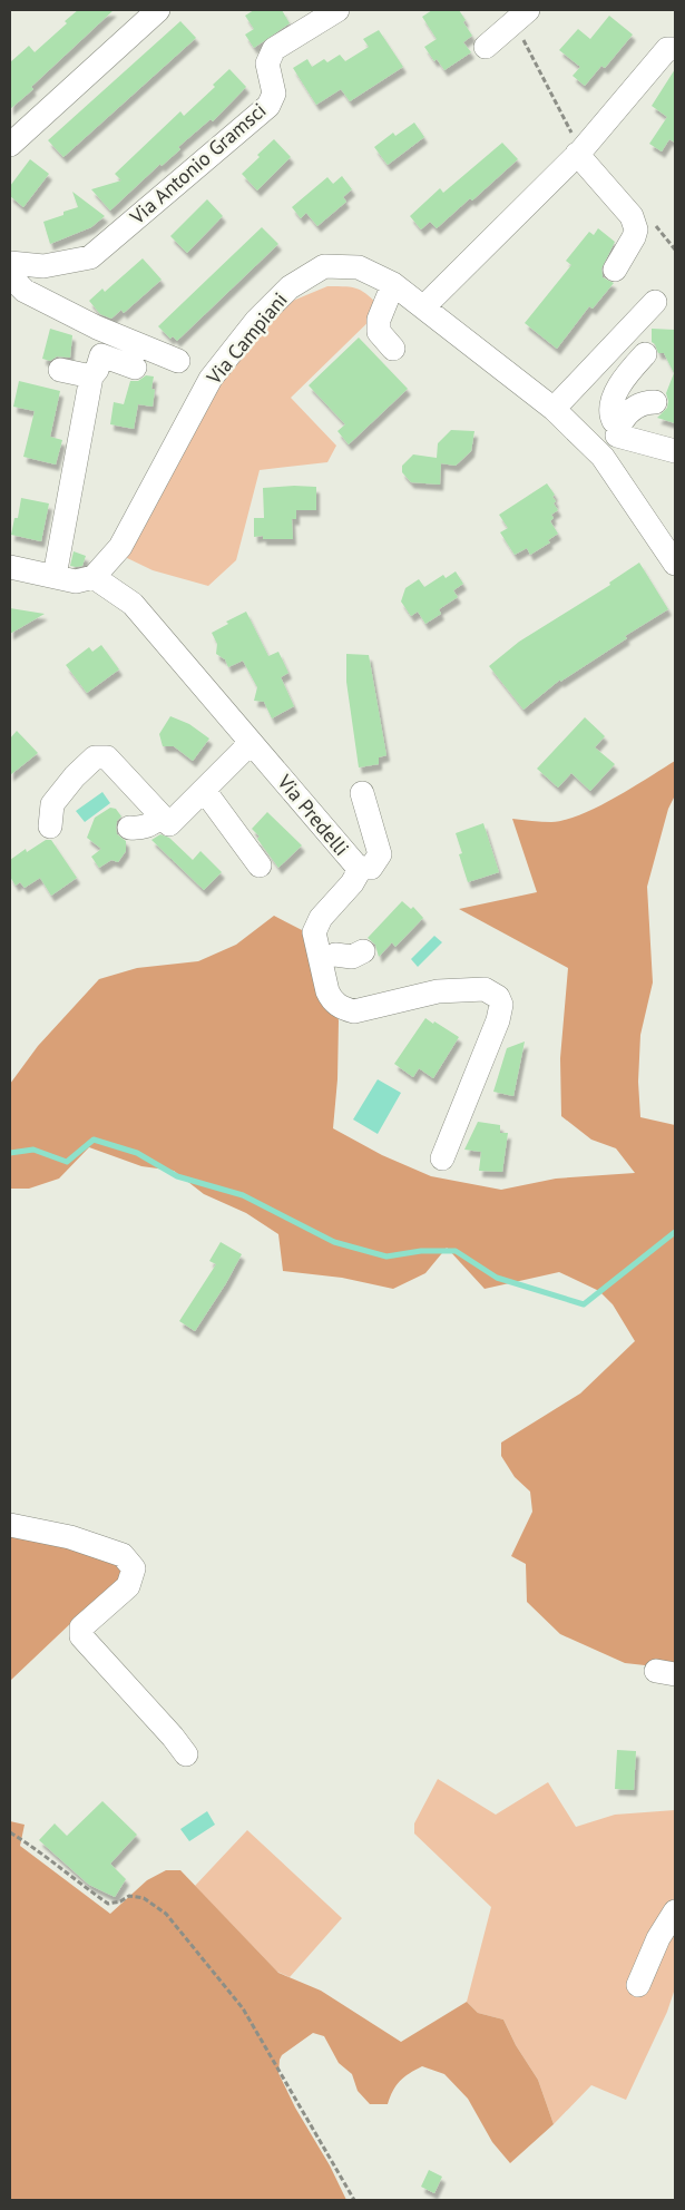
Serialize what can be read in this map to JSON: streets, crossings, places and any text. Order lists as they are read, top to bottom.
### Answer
{
  "streets": {
    "street": ["Via Antonio Gramsci", "Via Campiani", "Via Predelli"]
  },
  "crossings": [
    ["Via Campiani", "Via Predelli"]
  ]
}
